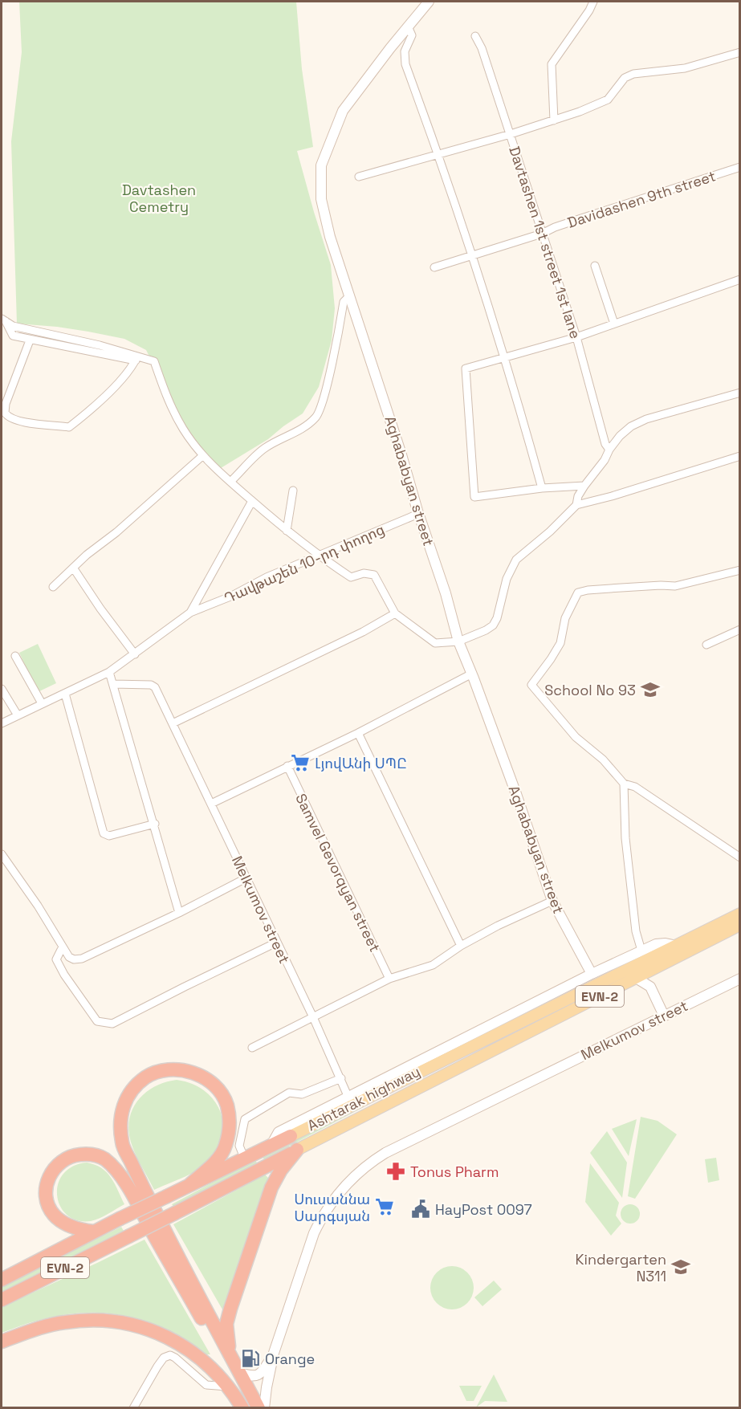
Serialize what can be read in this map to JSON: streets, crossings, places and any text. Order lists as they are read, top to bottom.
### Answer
{
  "streets": {
    "highway": ["EVN-2", "Ashtarak highway"],
    "street": [
      "Davidashen 9th street",
      "Davtashen 1st street 1st lane",
      "Aghababyan street",
      "Դավթաշեն 10-րդ փողոց",
      "Samvel Gevorqyan street",
      "Melkumov street"
    ]
  },
  "crossings": [
    ["Davidashen 9th street", "Davtashen 1st street 1st lane"],
    ["Aghababyan street", "Դավթաշեն 10-րդ փողոց"]
  ],
  "parks": ["Davtashen Cemetry"],
  "places": {
    "school or university": ["School No 93", "Kindergarten N311"],
    "supermarket": ["ԼյովԱնի ՍՊԸ", "Սուսաննա Սարգսյան"],
    "pharmacy": ["Tonus Pharm"],
    "public building": ["HayPost 0097"],
    "fuel station": ["Orange"]
  }
}
